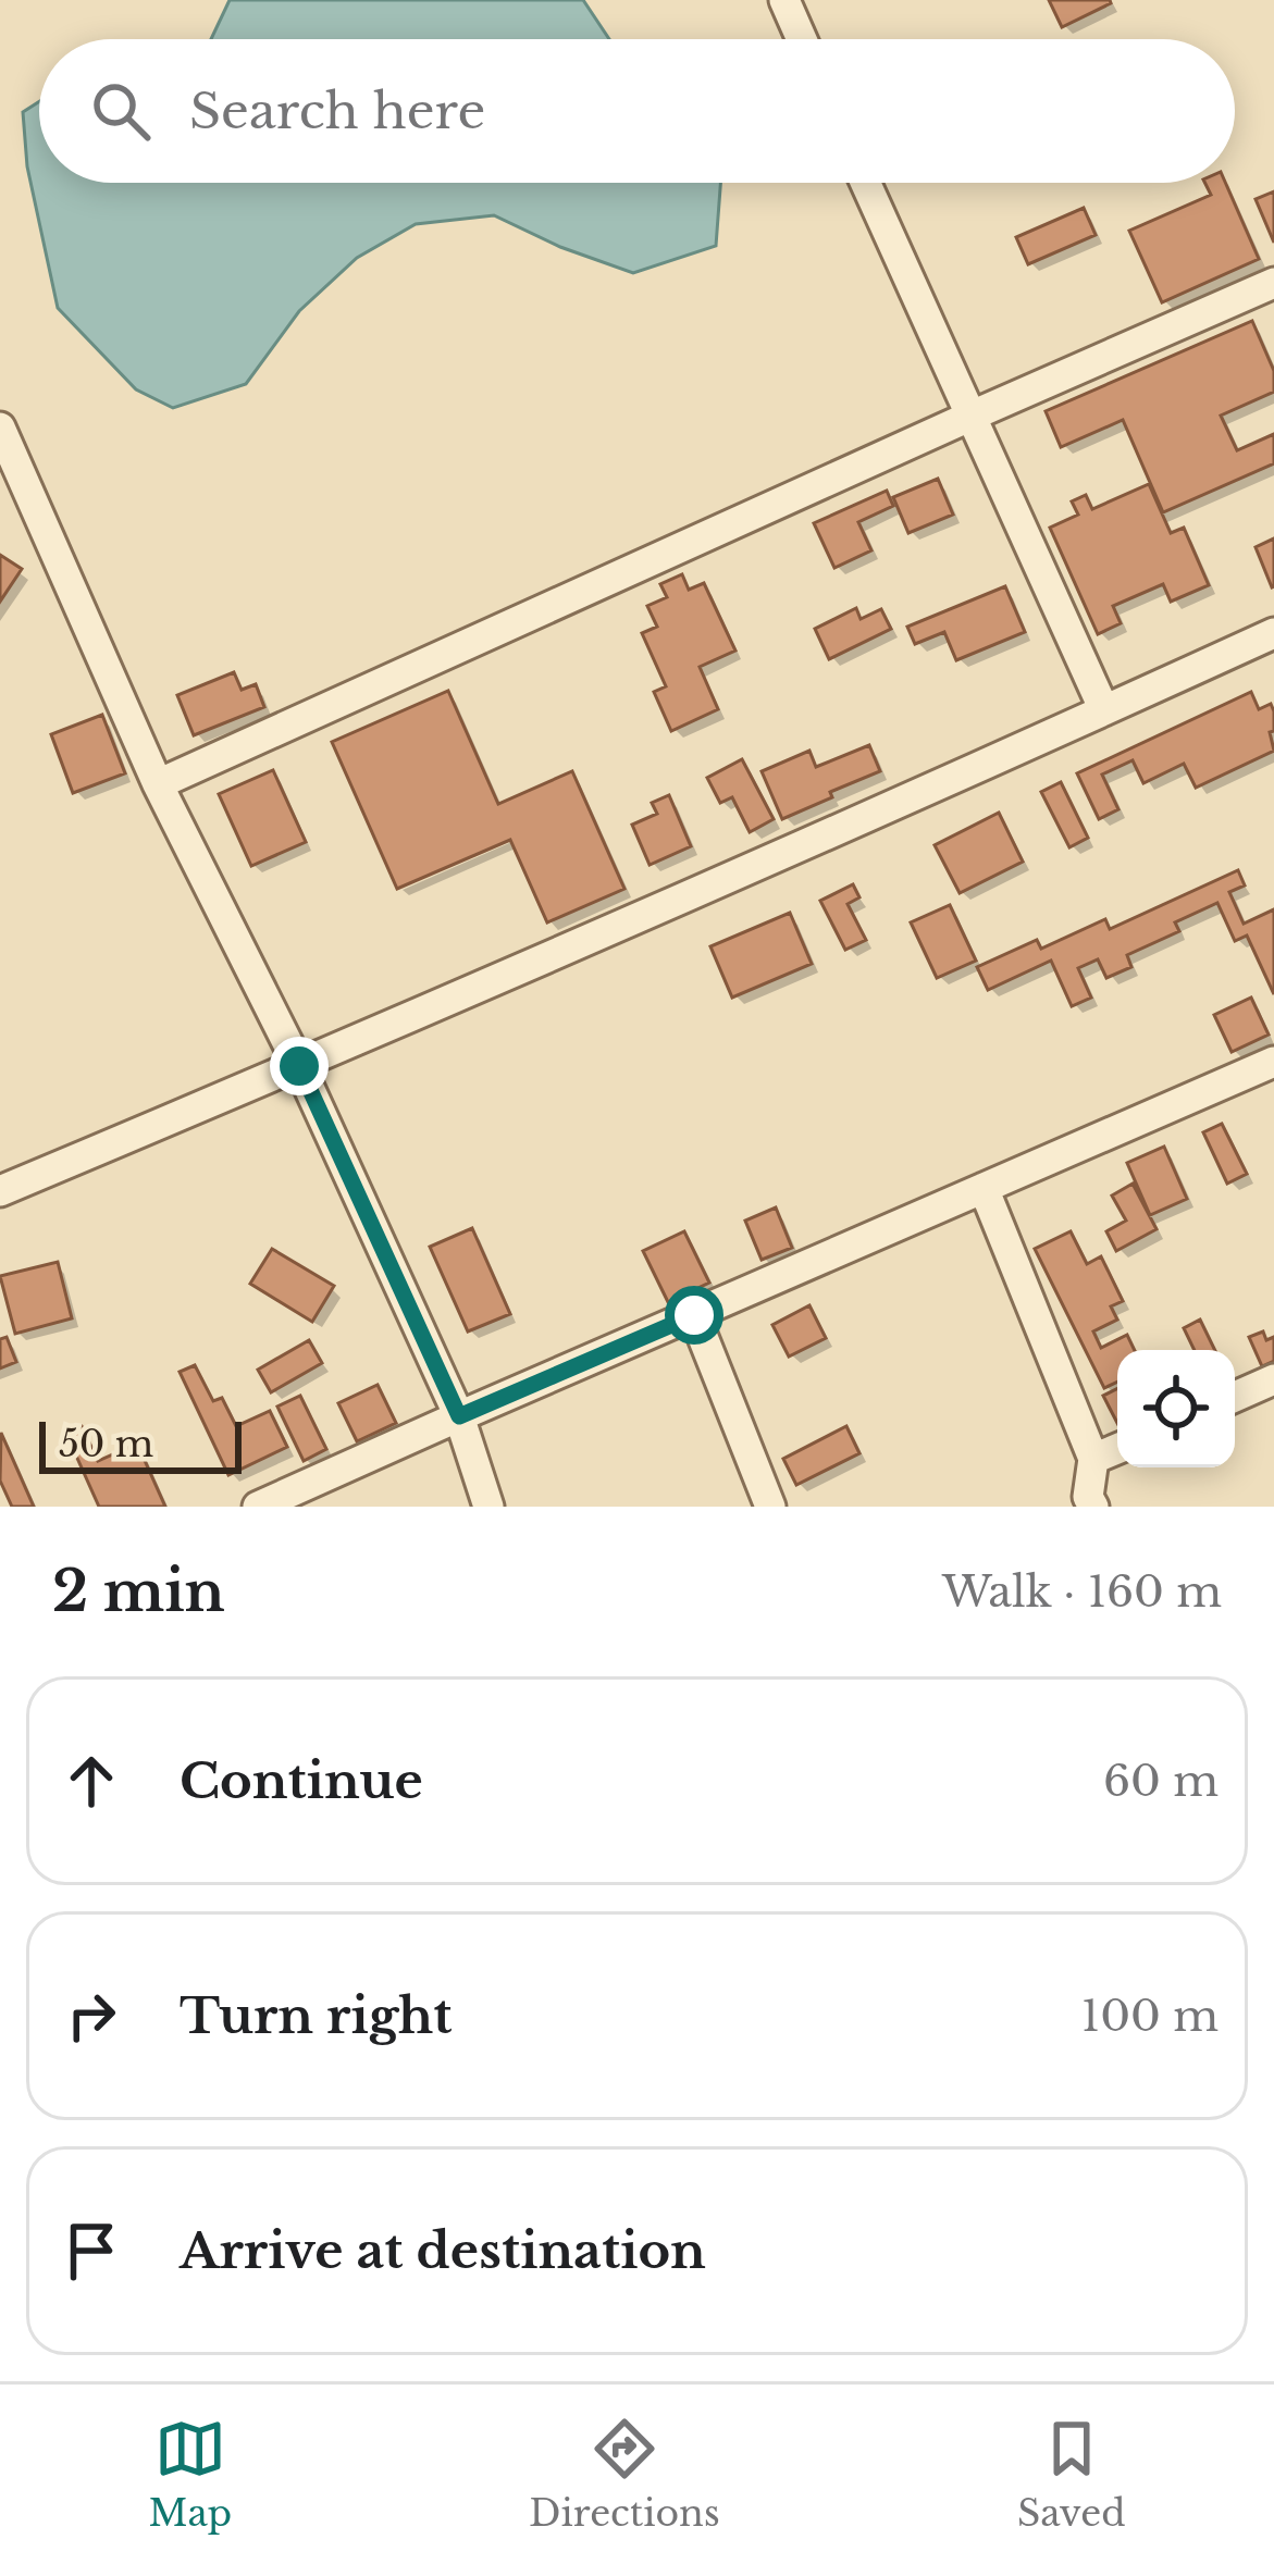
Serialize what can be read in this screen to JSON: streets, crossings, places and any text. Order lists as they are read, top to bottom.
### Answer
{
  "scale_bar": "50 m",
  "page": {
    "search": "Search here",
    "scale": "50 m",
    "heading": ["2 min", "Walk · 160 m"],
    "list": [
      ["Continue", "60 m"],
      ["Turn right", "100 m"],
      "Arrive at destination"
    ],
    "nav": ["Map", "Directions", "Saved"]
  }
}
